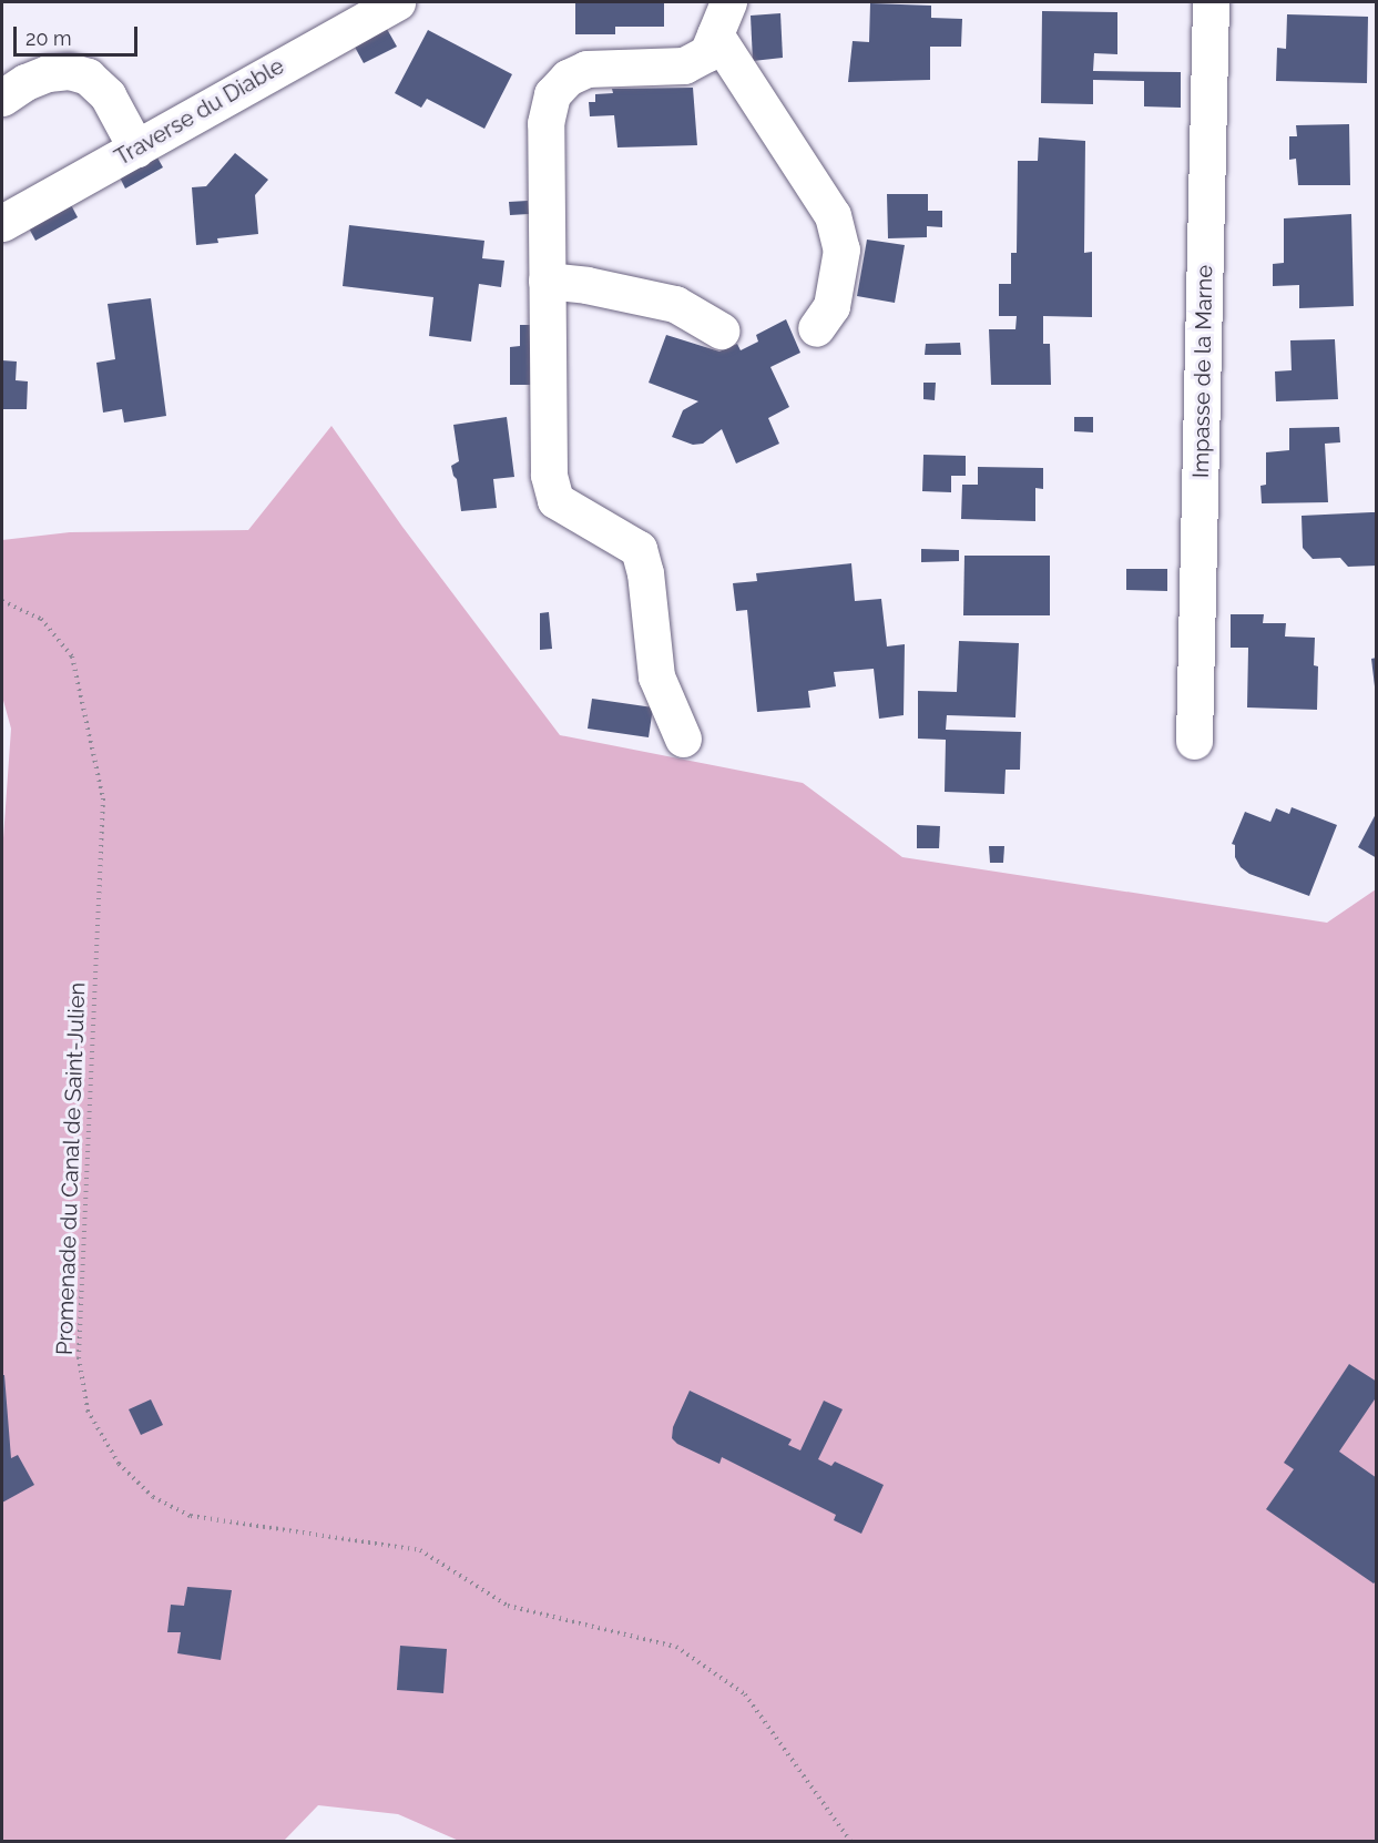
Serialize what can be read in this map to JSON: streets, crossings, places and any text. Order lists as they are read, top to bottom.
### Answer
{
  "streets": {
    "street": ["Traverse du Diable", "Impasse de la Marne"],
    "path": ["Promenade du Canal de Saint-Julien"]
  },
  "scale_bar": "20 m"
}
